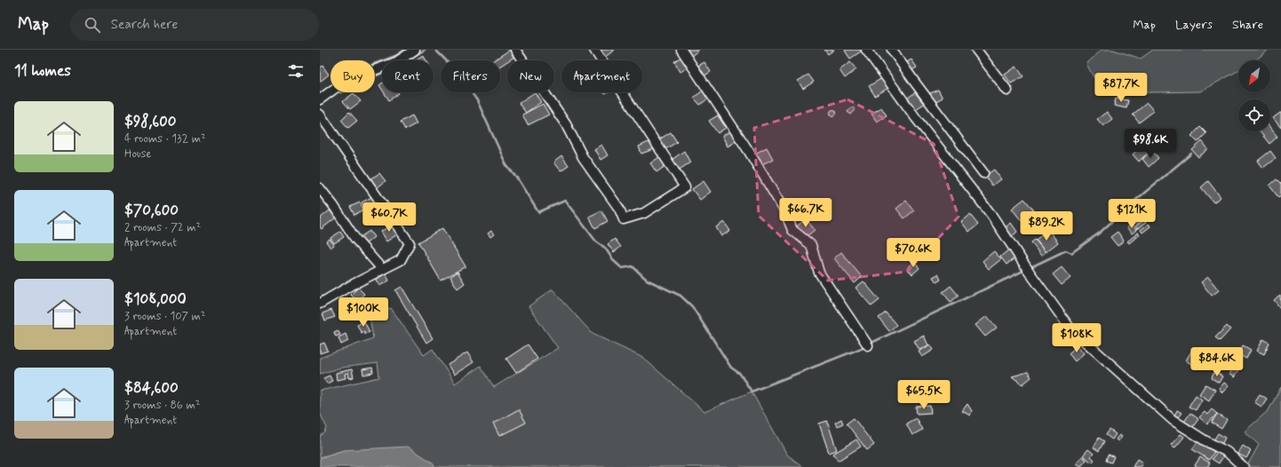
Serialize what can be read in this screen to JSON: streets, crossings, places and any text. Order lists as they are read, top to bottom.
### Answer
{
  "north": "bottom left",
  "page": {
    "header": "Map",
    "search": "Search here",
    "nav": ["Map", "Layers", "Share"],
    "heading": "11 homes",
    "chip": [
      "Buy",
      "Rent",
      "Filters",
      "New",
      "Apartment"
    ],
    "price": [
      "$87.7K",
      "$98.6K",
      "$66.7K",
      "$121K",
      "$60.7K",
      "$89.2K",
      "$70.6K",
      "$100K",
      "$108K",
      "$84.6K",
      "$65.5K"
    ],
    "list": [
      {
        "name": "$98,600",
        "note": "4 rooms · 132 m² · House"
      },
      {
        "name": "$70,600",
        "note": "2 rooms · 72 m² · Apartment"
      },
      {
        "name": "$108,000",
        "note": "3 rooms · 107 m² · Apartment"
      },
      {
        "name": "$84,600",
        "note": "3 rooms · 86 m² · Apartment"
      }
    ]
  }
}
